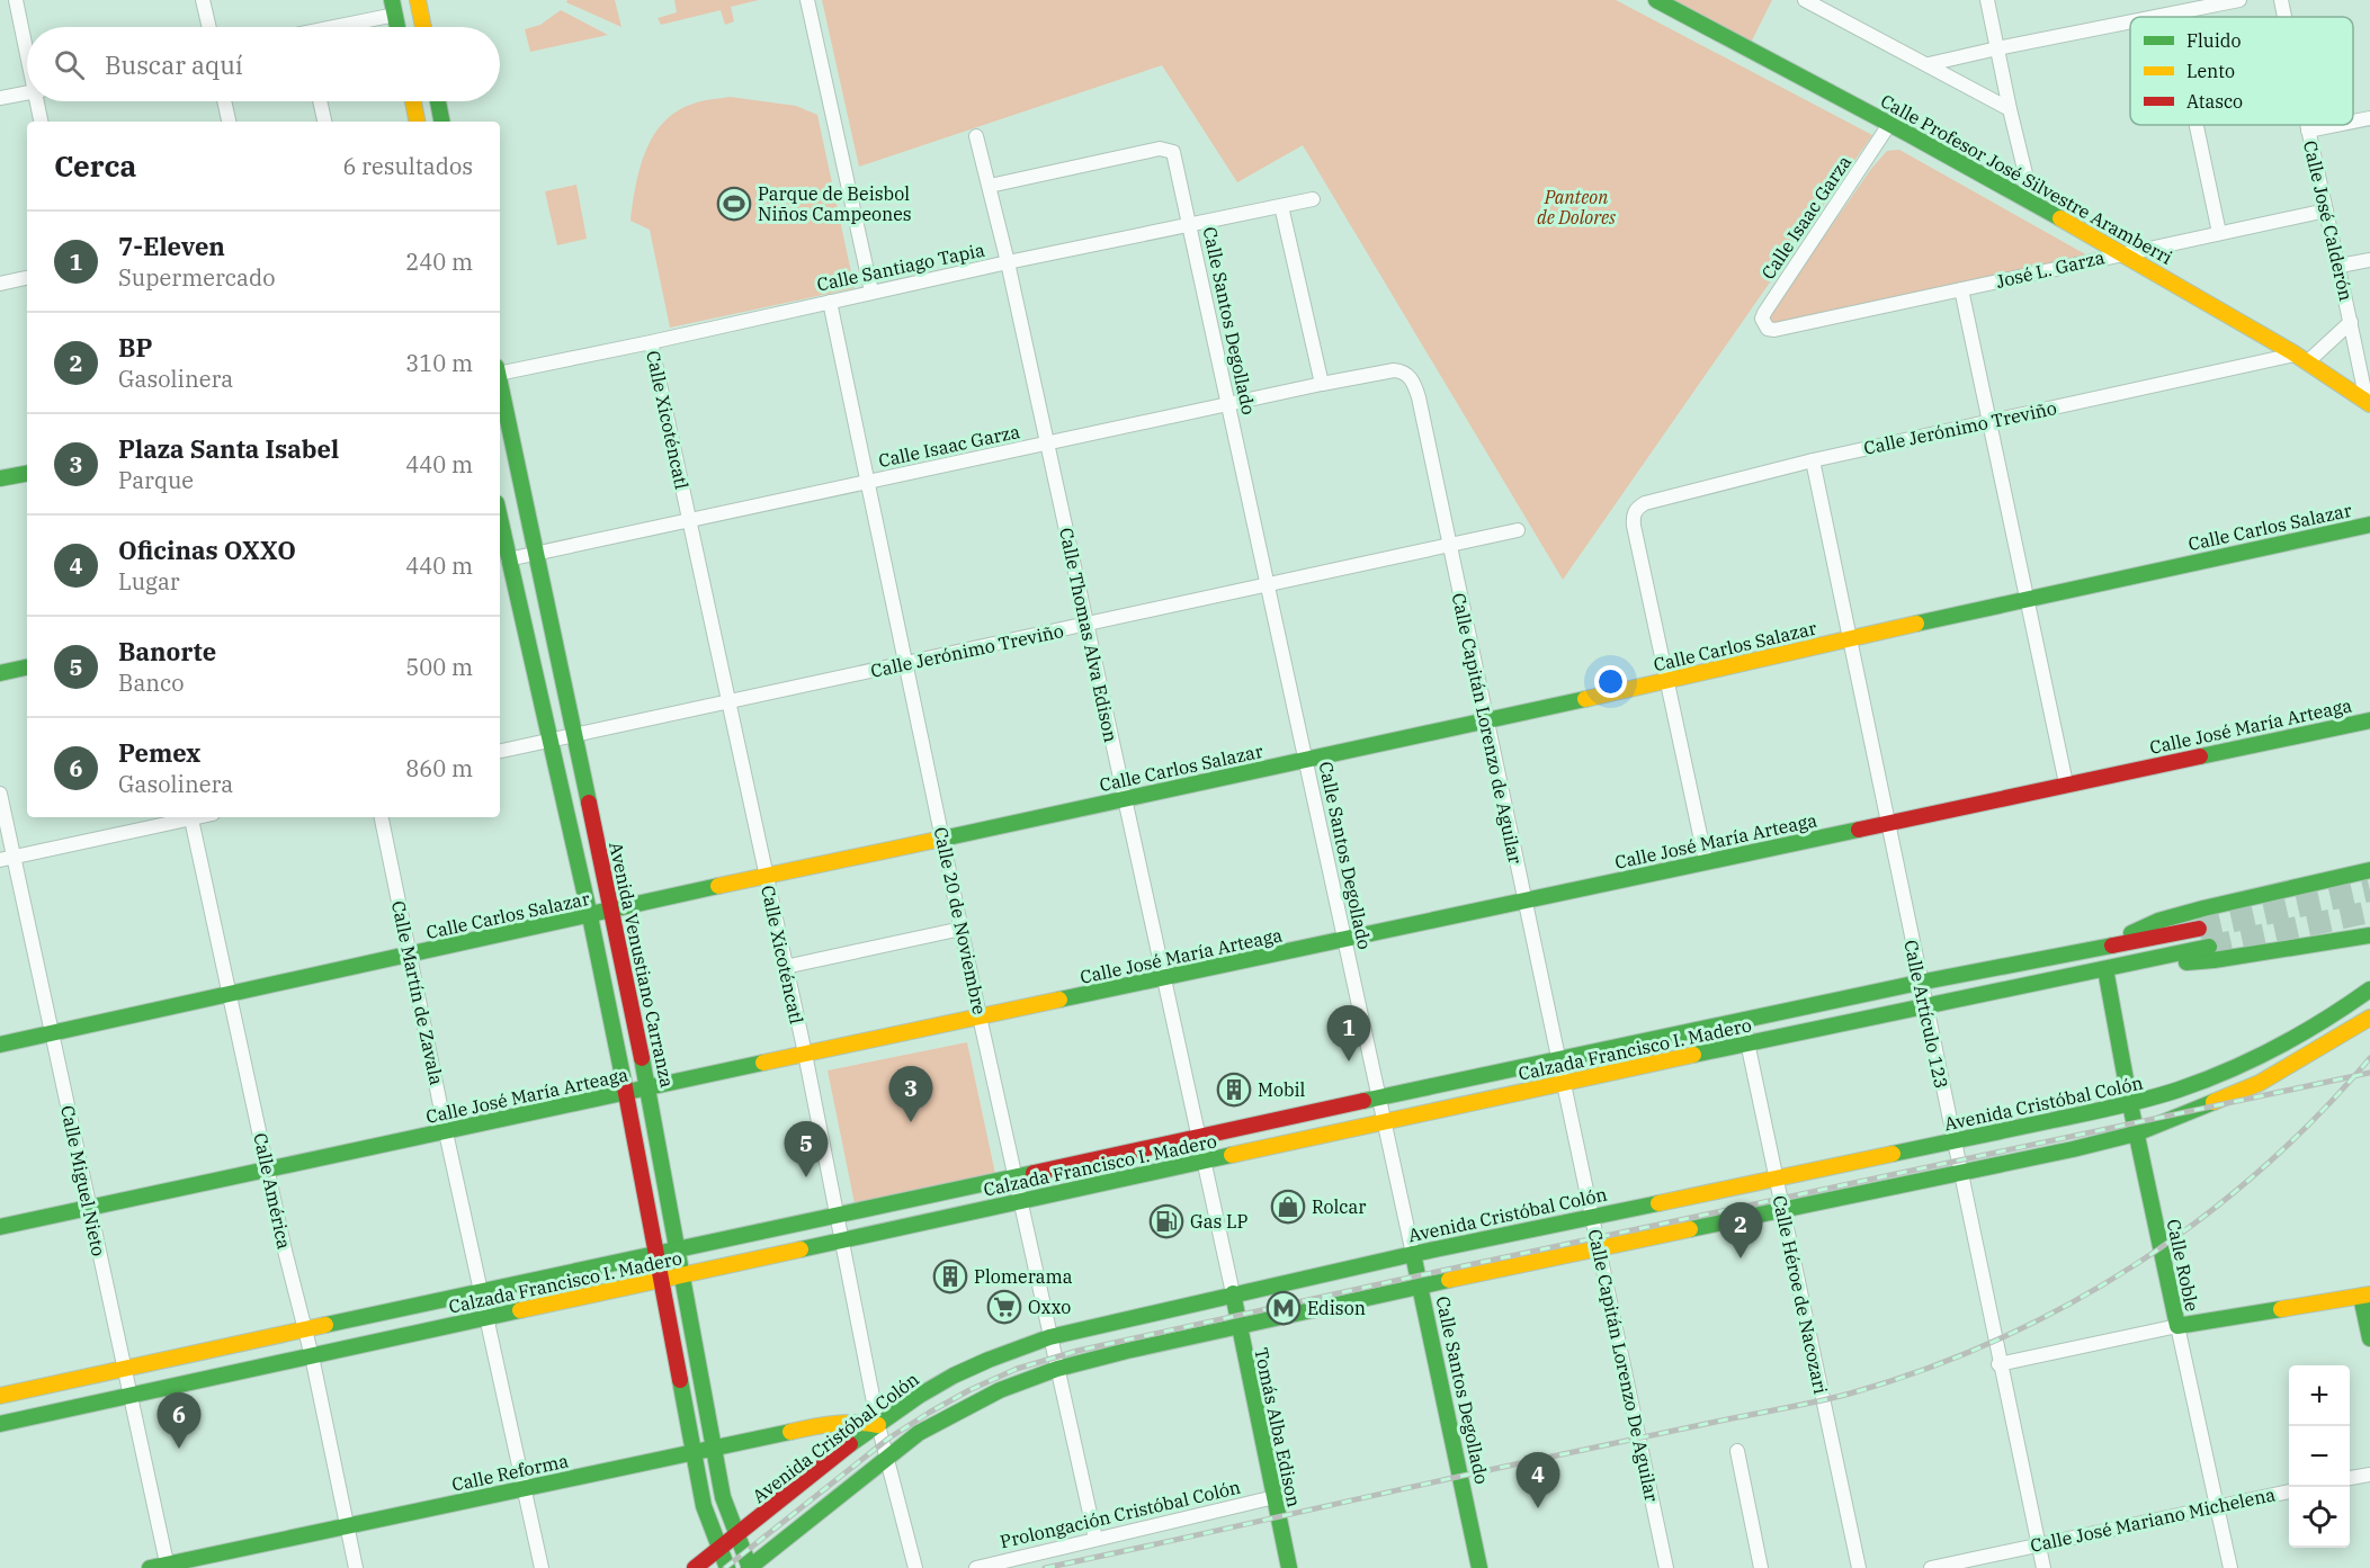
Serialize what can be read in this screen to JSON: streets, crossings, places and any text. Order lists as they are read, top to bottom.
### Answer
{
  "streets": {
    "main road": [
      "Calle Profesor José Silvestre Aramberri",
      "Calle Santos Degollado",
      "Calle Carlos Salazar",
      "Calle José María Arteaga",
      "Avenida Venustiano Carranza",
      "Calzada Francisco I. Madero",
      "Avenida Cristóbal Colón",
      "Calle Roble",
      "Tomás Alba Edison",
      "Calle Reforma"
    ],
    "street": [
      "Calle Isaac Garza",
      "Calle José Calderón",
      "Calle Santiago Tapia",
      "José L. Garza",
      "Calle Xicoténcatl",
      "Calle Jerónimo Treviño",
      "Calle Thomas Alva Edison",
      "Calle Capitán Lorenzo de Aguilar",
      "Calle 20 de Noviembre",
      "Calle Martín de Zavala",
      "Calle Artículo 123",
      "Calle Miguel Nieto",
      "Calle América",
      "Calle Héroe de Nacozari",
      "Calle Capitán Lorenzo De Aguilar",
      "Prolongación Cristóbal Colón",
      "Calle José Mariano Michelena"
    ]
  },
  "crossings": [
    ["Calle Profesor José Silvestre Aramberri", "Calle Isaac Garza"],
    ["Calle Profesor José Silvestre Aramberri", "Calle José Calderón"],
    ["Calle Profesor José Silvestre Aramberri", "José L. Garza"],
    ["Calle Profesor José Silvestre Aramberri", "Calle Jerónimo Treviño"],
    ["Calle Isaac Garza", "José L. Garza"],
    ["Calle Isaac Garza", "Calle Santos Degollado"],
    ["Calle Isaac Garza", "Calle Xicoténcatl"],
    ["Calle Isaac Garza", "Calle Thomas Alva Edison"],
    ["Calle Isaac Garza", "Calle Capitán Lorenzo de Aguilar"],
    ["Calle Isaac Garza", "Calle 20 de Noviembre"],
    ["Calle Isaac Garza", "Avenida Venustiano Carranza"],
    ["Calle José Calderón", "José L. Garza"],
    ["Calle Santiago Tapia", "Calle Santos Degollado"],
    ["Calle Santiago Tapia", "Calle Xicoténcatl"],
    ["Calle Santiago Tapia", "Calle Thomas Alva Edison"],
    ["Calle Santiago Tapia", "Calle 20 de Noviembre"],
    ["Calle Santos Degollado", "Calle Jerónimo Treviño"],
    ["Calle Santos Degollado", "Calle Carlos Salazar"],
    ["Calle Santos Degollado", "Calle Thomas Alva Edison"],
    ["Calle Santos Degollado", "Calle José María Arteaga"],
    ["Calle Santos Degollado", "Calzada Francisco I. Madero"],
    ["Calle Santos Degollado", "Avenida Cristóbal Colón"],
    ["Calle Xicoténcatl", "Calle Jerónimo Treviño"],
    ["Calle Xicoténcatl", "Calle Carlos Salazar"],
    ["Calle Xicoténcatl", "Calle José María Arteaga"],
    ["Calle Xicoténcatl", "Calzada Francisco I. Madero"],
    ["Calle Xicoténcatl", "Avenida Cristóbal Colón"],
    ["Calle Xicoténcatl", "Calle Reforma"],
    ["Calle Jerónimo Treviño", "Calle Carlos Salazar"],
    ["Calle Jerónimo Treviño", "Calle Thomas Alva Edison"],
    ["Calle Jerónimo Treviño", "Calle Capitán Lorenzo de Aguilar"],
    ["Calle Jerónimo Treviño", "Calle 20 de Noviembre"],
    ["Calle Jerónimo Treviño", "Avenida Venustiano Carranza"],
    ["Calle Jerónimo Treviño", "Calle Artículo 123"],
    ["Calle Carlos Salazar", "Calle Thomas Alva Edison"],
    ["Calle Carlos Salazar", "Calle Capitán Lorenzo de Aguilar"],
    ["Calle Carlos Salazar", "Calle 20 de Noviembre"],
    ["Calle Carlos Salazar", "Avenida Venustiano Carranza"],
    ["Calle Carlos Salazar", "Calle Martín de Zavala"],
    ["Calle Carlos Salazar", "Calle Artículo 123"],
    ["Calle Carlos Salazar", "Calle Miguel Nieto"],
    ["Calle Carlos Salazar", "Calle América"],
    ["Calle Thomas Alva Edison", "Calle José María Arteaga"],
    ["Calle Thomas Alva Edison", "Calzada Francisco I. Madero"],
    ["Calle Thomas Alva Edison", "Avenida Cristóbal Colón"],
    ["Calle Thomas Alva Edison", "Tomás Alba Edison"],
    ["Calle José María Arteaga", "Calle Capitán Lorenzo de Aguilar"],
    ["Calle José María Arteaga", "Calle 20 de Noviembre"],
    ["Calle José María Arteaga", "Avenida Venustiano Carranza"],
    ["Calle José María Arteaga", "Calle Martín de Zavala"],
    ["Calle José María Arteaga", "Calle Artículo 123"],
    ["Calle José María Arteaga", "Calle Miguel Nieto"],
    ["Calle José María Arteaga", "Calle América"],
    ["Calle Capitán Lorenzo de Aguilar", "Calzada Francisco I. Madero"],
    ["Calle Capitán Lorenzo de Aguilar", "Calle Capitán Lorenzo De Aguilar"],
    ["Calle 20 de Noviembre", "Calzada Francisco I. Madero"],
    ["Calle 20 de Noviembre", "Avenida Cristóbal Colón"],
    ["Calle 20 de Noviembre", "Prolongación Cristóbal Colón"],
    ["Avenida Venustiano Carranza", "Calzada Francisco I. Madero"],
    ["Avenida Venustiano Carranza", "Avenida Cristóbal Colón"],
    ["Avenida Venustiano Carranza", "Calle Reforma"],
    ["Calle Martín de Zavala", "Calzada Francisco I. Madero"],
    ["Calle Martín de Zavala", "Calle Reforma"],
    ["Calle Artículo 123", "Calzada Francisco I. Madero"],
    ["Calle Artículo 123", "Avenida Cristóbal Colón"],
    ["Calle Artículo 123", "Calle José Mariano Michelena"],
    ["Calzada Francisco I. Madero", "Calle Miguel Nieto"],
    ["Calzada Francisco I. Madero", "Calle América"],
    ["Calzada Francisco I. Madero", "Calle Roble"],
    ["Calzada Francisco I. Madero", "Calle Héroe de Nacozari"],
    ["Calzada Francisco I. Madero", "Calle Capitán Lorenzo De Aguilar"],
    ["Avenida Cristóbal Colón", "Calle Roble"],
    ["Avenida Cristóbal Colón", "Calle Héroe de Nacozari"],
    ["Avenida Cristóbal Colón", "Calle Capitán Lorenzo De Aguilar"],
    ["Avenida Cristóbal Colón", "Tomás Alba Edison"],
    ["Avenida Cristóbal Colón", "Calle Reforma"],
    ["Calle Miguel Nieto", "Calle Reforma"],
    ["Calle América", "Calle Reforma"],
    ["Calle Roble", "Calle José Mariano Michelena"],
    ["Tomás Alba Edison", "Prolongación Cristóbal Colón"]
  ],
  "parks": ["Panteon de Dolores"],
  "places": {
    "sports": ["Parque de Beisbol Niños Campeones"],
    "building": ["Mobil", "Plomerama"],
    "shop": ["Rolcar"],
    "fuel station": ["Gas LP"],
    "supermarket": ["Oxxo"],
    "metro station": ["Edison"]
  },
  "legend": ["Fluido", "Lento", "Atasco"],
  "page": {
    "search": "Buscar aquí",
    "heading": ["Cerca", "6 resultados"],
    "list": [
      {
        "mark": "1",
        "name": "7-Eleven",
        "note": "Supermercado",
        "value": "240 m"
      },
      {
        "mark": "2",
        "name": "BP",
        "note": "Gasolinera",
        "value": "310 m"
      },
      {
        "mark": "3",
        "name": "Plaza Santa Isabel",
        "note": "Parque",
        "value": "440 m"
      },
      {
        "mark": "4",
        "name": "Oficinas OXXO",
        "note": "Lugar",
        "value": "440 m"
      },
      {
        "mark": "5",
        "name": "Banorte",
        "note": "Banco",
        "value": "500 m"
      },
      {
        "mark": "6",
        "name": "Pemex",
        "note": "Gasolinera",
        "value": "860 m"
      }
    ],
    "pins": [
      "1",
      "3",
      "5",
      "2",
      "6",
      "4"
    ],
    "map_buttons": ["+", "−"]
  }
}
